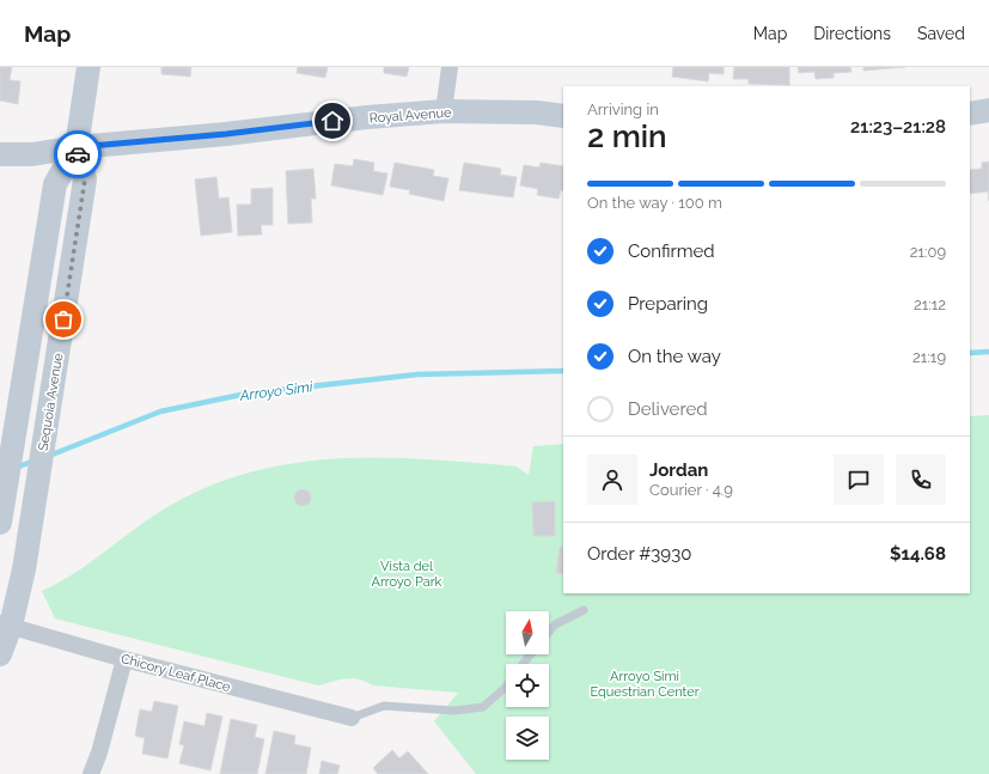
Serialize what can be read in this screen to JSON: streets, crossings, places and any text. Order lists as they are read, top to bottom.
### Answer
{
  "streets": {
    "main road": ["Royal Avenue", "Sequoia Avenue"],
    "street": ["Chicory Leaf Place"]
  },
  "crossings": [
    ["Royal Avenue", "Sequoia Avenue"],
    ["Sequoia Avenue", "Chicory Leaf Place"]
  ],
  "water": ["Arroyo Simi"],
  "parks": ["Vista del Arroyo Park", "Arroyo Simi Equestrian Center"],
  "north": "top",
  "page": {
    "header": "Map",
    "nav": ["Map", "Directions", "Saved"],
    "heading": ["2 min", "Arriving in", "21:23–21:28"],
    "panel": [
      "Jordan",
      "Courier · 4.9",
      "Order #3930",
      "$14.68"
    ],
    "bar": "On the way · 100 m",
    "list": [
      ["Confirmed", "21:09"],
      ["Preparing", "21:12"],
      ["On the way", "21:19"],
      "Delivered"
    ]
  }
}
